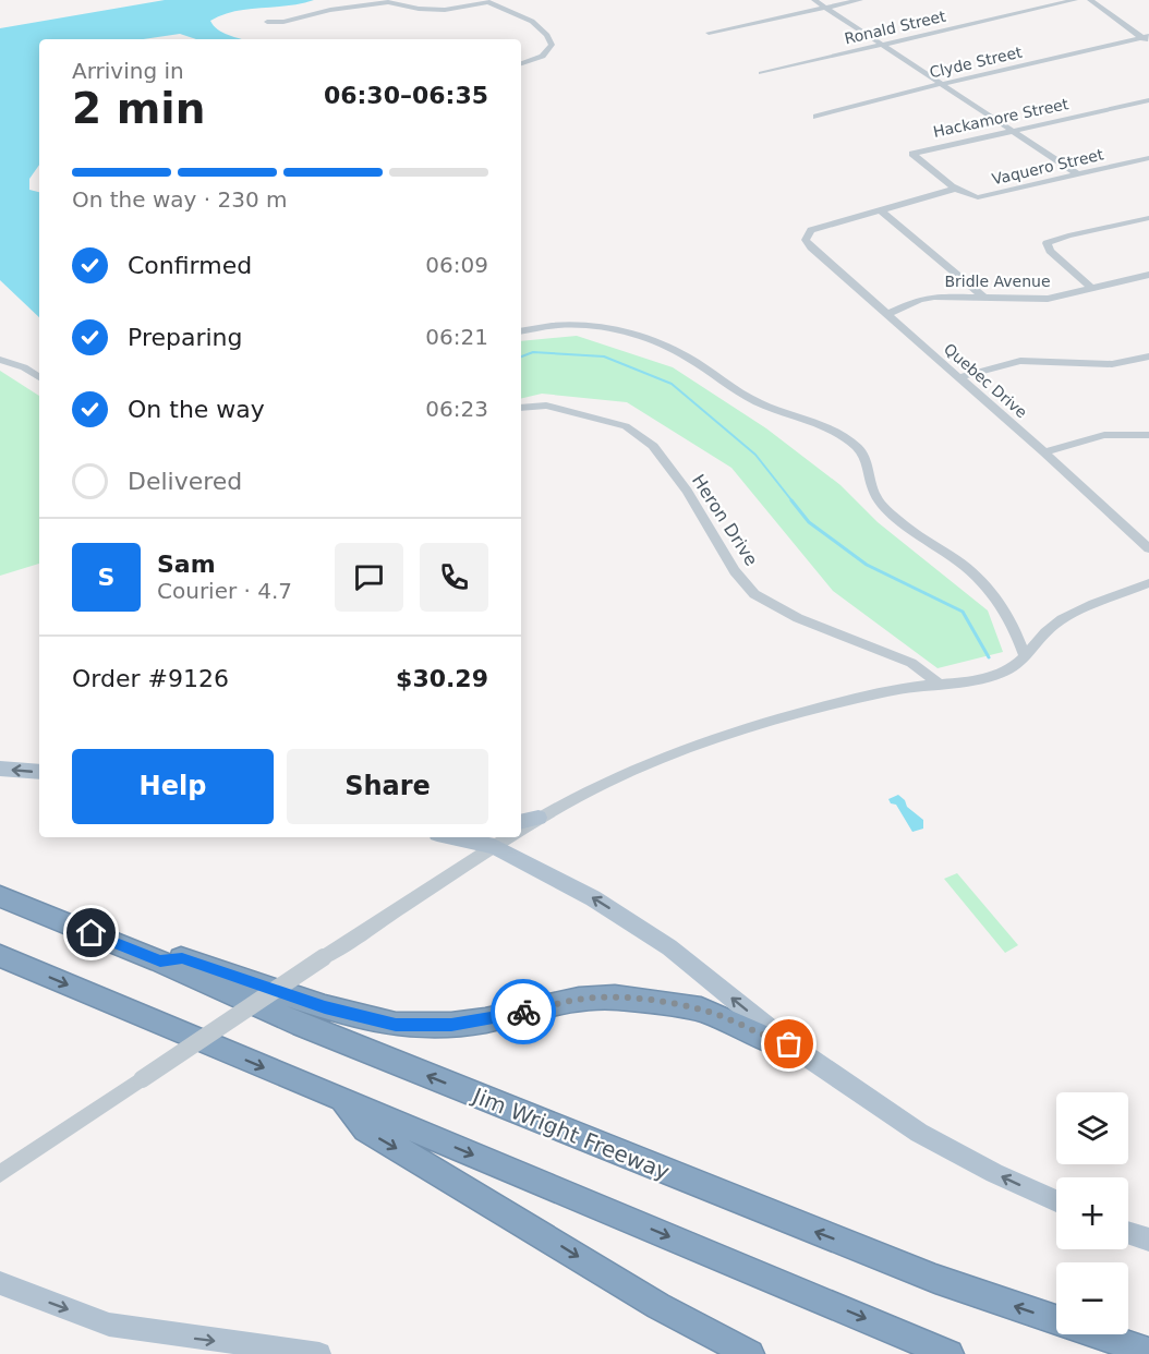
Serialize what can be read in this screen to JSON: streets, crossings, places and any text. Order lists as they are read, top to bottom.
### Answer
{
  "streets": {
    "highway": ["Jim Wright Freeway"],
    "street": [
      "Ronald Street",
      "Clyde Street",
      "Hackamore Street",
      "Vaquero Street",
      "Bridle Avenue",
      "Quebec Drive",
      "Heron Drive"
    ]
  },
  "crossings": [
    ["Hackamore Street", "Vaquero Street"],
    ["Vaquero Street", "Quebec Drive"],
    ["Bridle Avenue", "Quebec Drive"]
  ],
  "page": {
    "heading": ["2 min", "Arriving in", "06:30–06:35"],
    "panel": [
      "Sam",
      "Courier · 4.7",
      "Order #9126",
      "$30.29"
    ],
    "bar": "On the way · 230 m",
    "list": [
      ["Confirmed", "06:09"],
      ["Preparing", "06:21"],
      ["On the way", "06:23"],
      "Delivered"
    ],
    "round": "S",
    "buttons": ["Help", "Share"],
    "map_buttons": ["+", "−"]
  }
}
